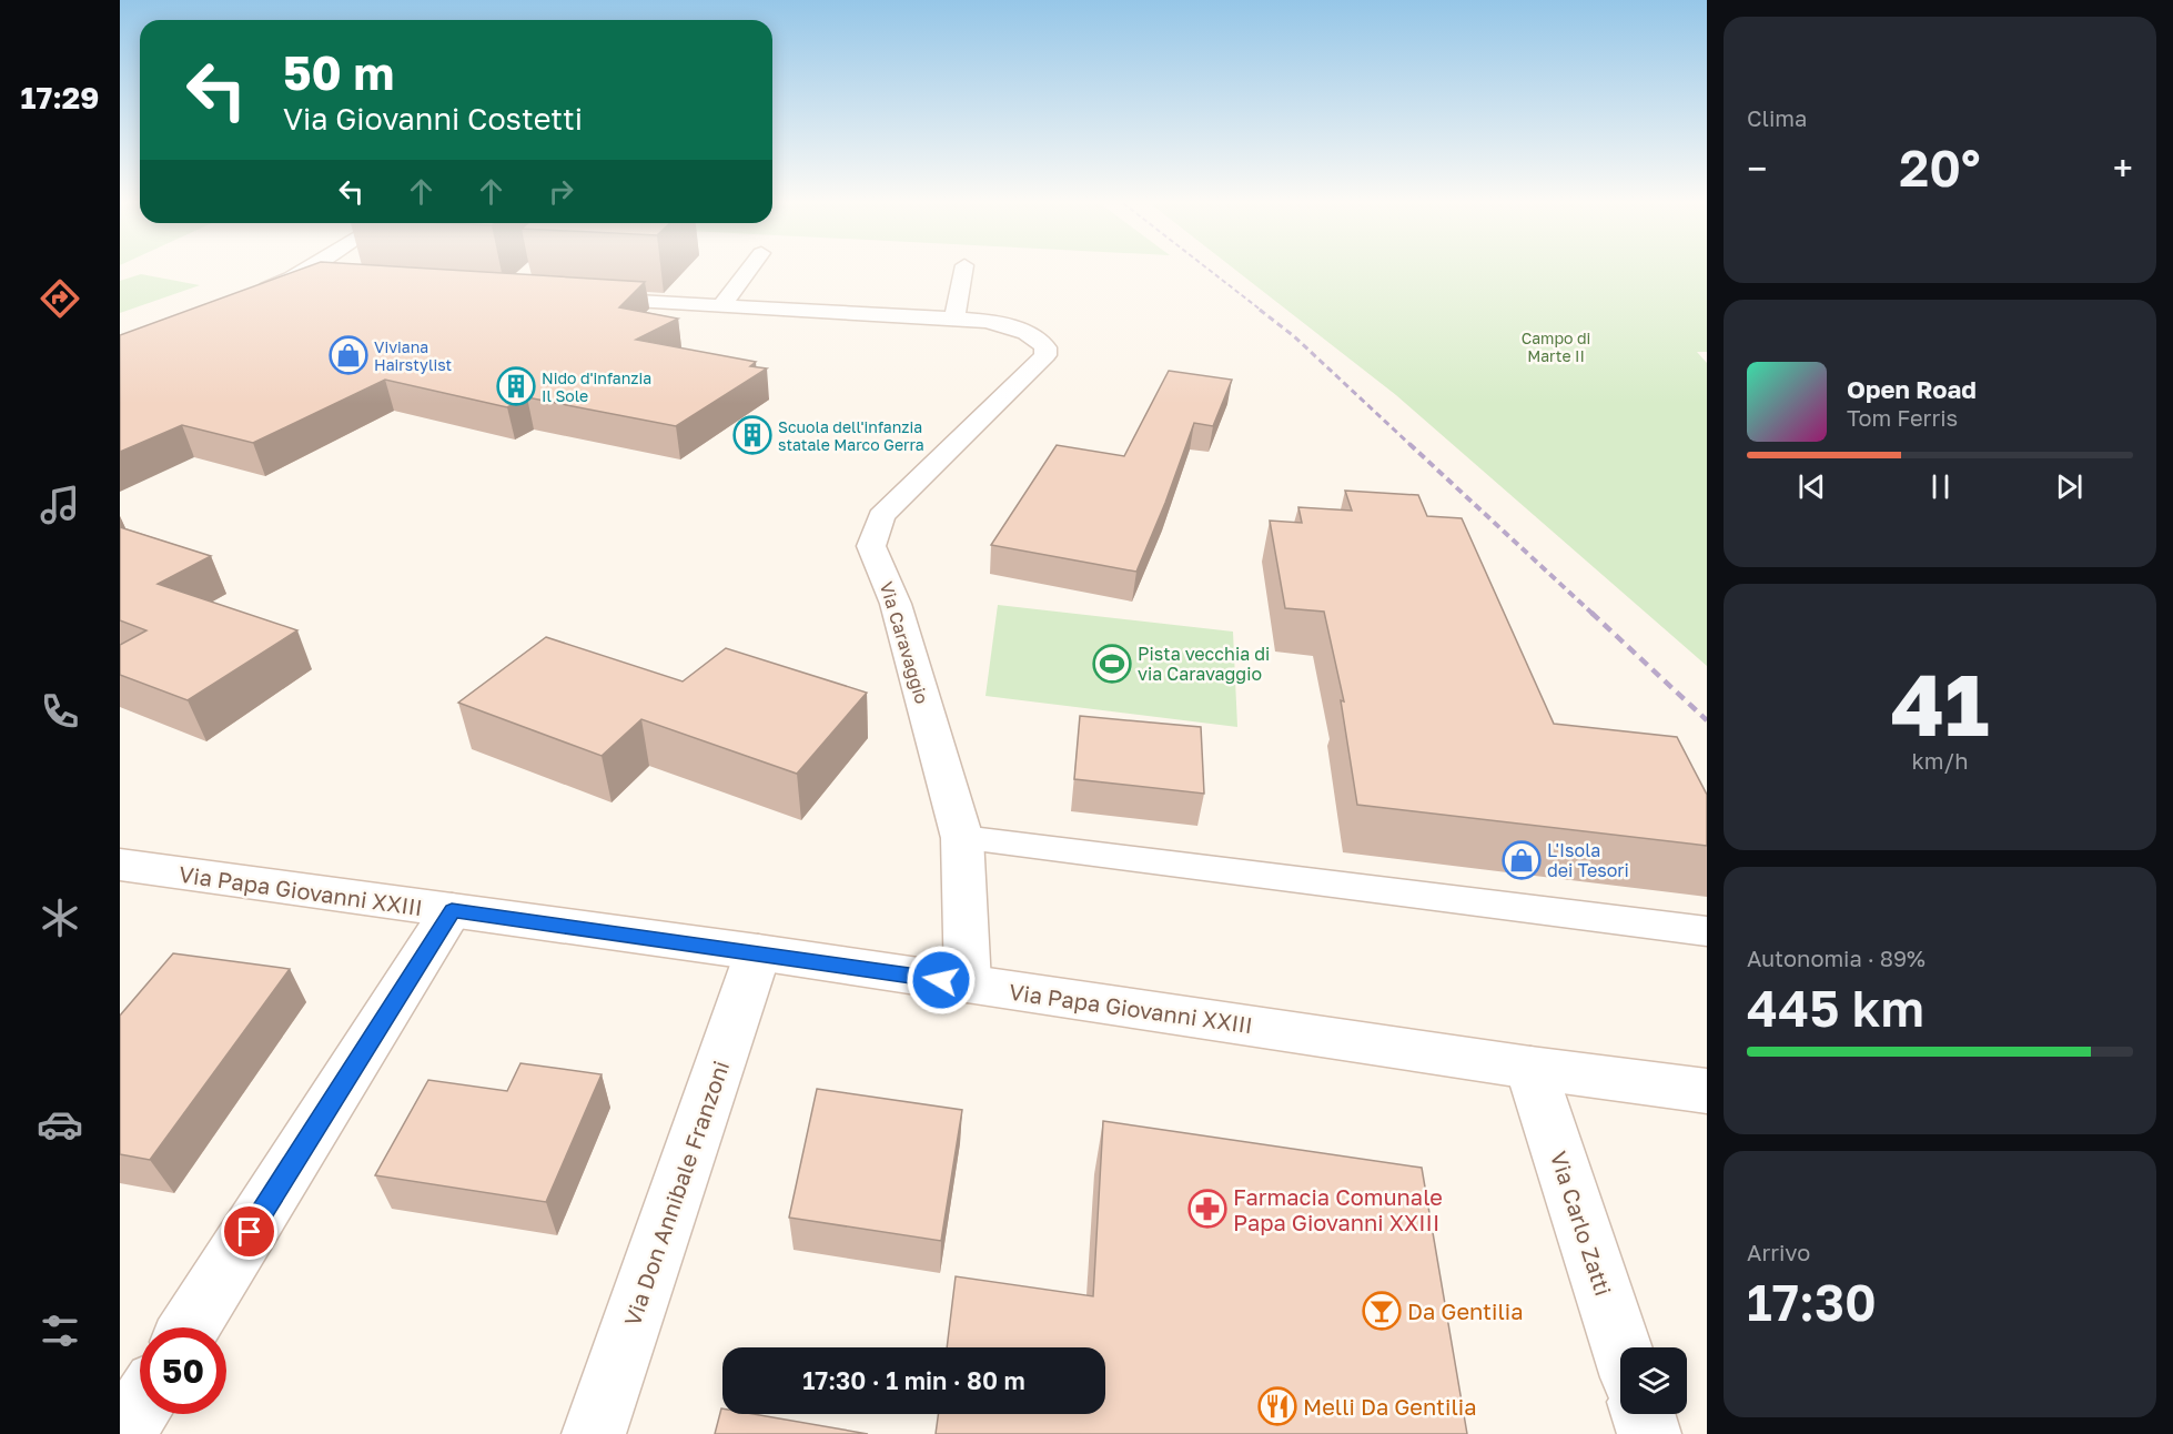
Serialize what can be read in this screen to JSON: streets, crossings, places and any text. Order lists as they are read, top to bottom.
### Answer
{
  "streets": {
    "street": [
      "Via Caravaggio",
      "Via Papa Giovanni XXIII",
      "Via Don Annibale Franzoni",
      "Via Carlo Zatti"
    ]
  },
  "crossings": [
    ["Via Caravaggio", "Via Papa Giovanni XXIII"],
    ["Via Papa Giovanni XXIII", "Via Don Annibale Franzoni"],
    ["Via Papa Giovanni XXIII", "Via Carlo Zatti"]
  ],
  "parks": ["Campo di Marte II"],
  "places": {
    "shop": ["Viviana Hairstylist", "L'Isola dei Tesori"],
    "building": ["Nido d'infanzia Il Sole", "Scuola dell'infanzia statale Marco Gerra"],
    "sports": ["Pista vecchia di via Caravaggio"],
    "pharmacy": ["Farmacia Comunale Papa Giovanni XXIII"],
    "bar": ["Da Gentilia"],
    "restaurant": ["Melli Da Gentilia"]
  },
  "page": {
    "tabs": "17:29",
    "tile": [
      "Clima",
      ["41", "km/h"],
      ["Autonomia · 89%", "445 km"],
      ["Arrivo", "17:30"]
    ],
    "turn": ["50 m", "Via Giovanni Costetti"],
    "heat": ["−", "20°", "+"],
    "song": ["Open Road", "Tom Ferris"],
    "limit": "50",
    "trip": "17:30 · 1 min · 80 m"
  }
}
